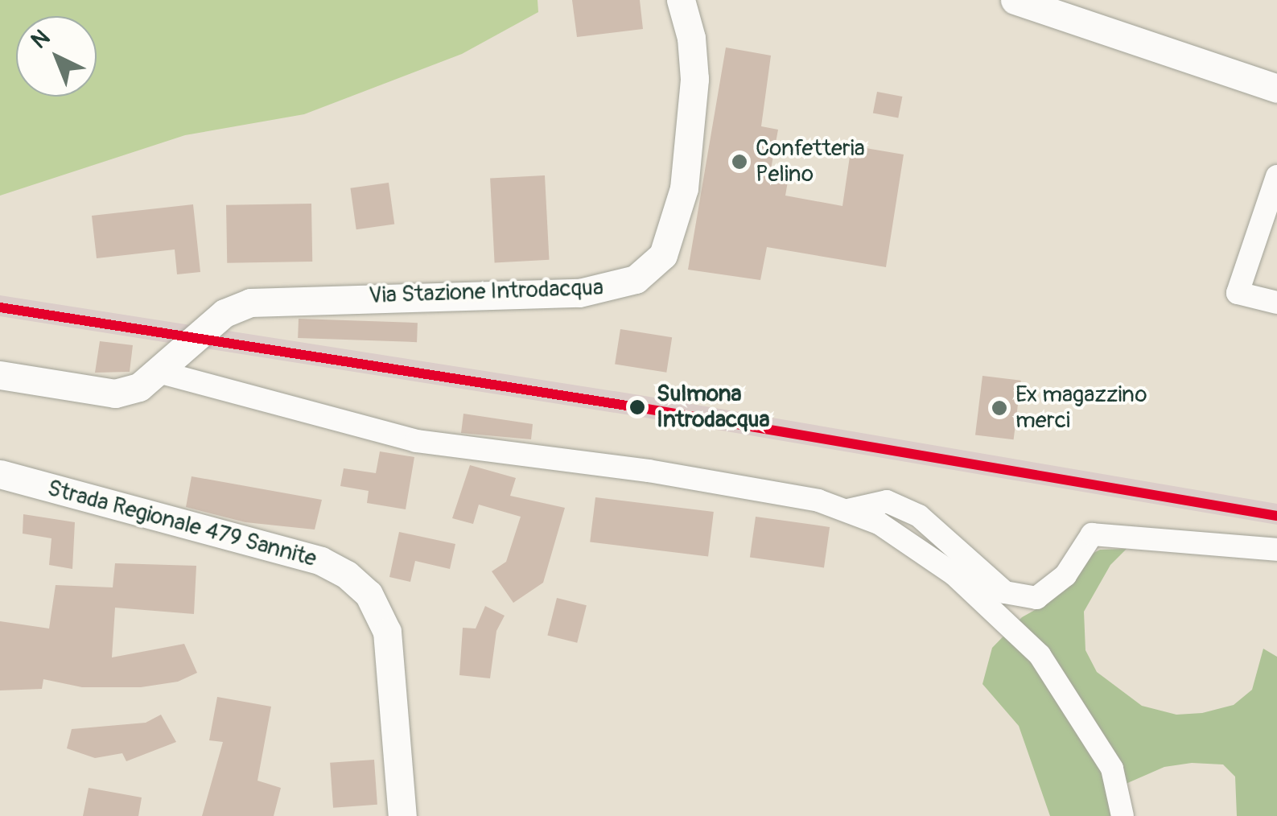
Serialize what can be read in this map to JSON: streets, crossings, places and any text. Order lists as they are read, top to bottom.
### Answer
{
  "streets": {
    "main road": ["Via Stazione Introdacqua", "Strada Regionale 479 Sannite"]
  },
  "places": ["Confetteria Pelino", "Sulmona Introdacqua", "Ex magazzino merci"],
  "north": "top left"
}
